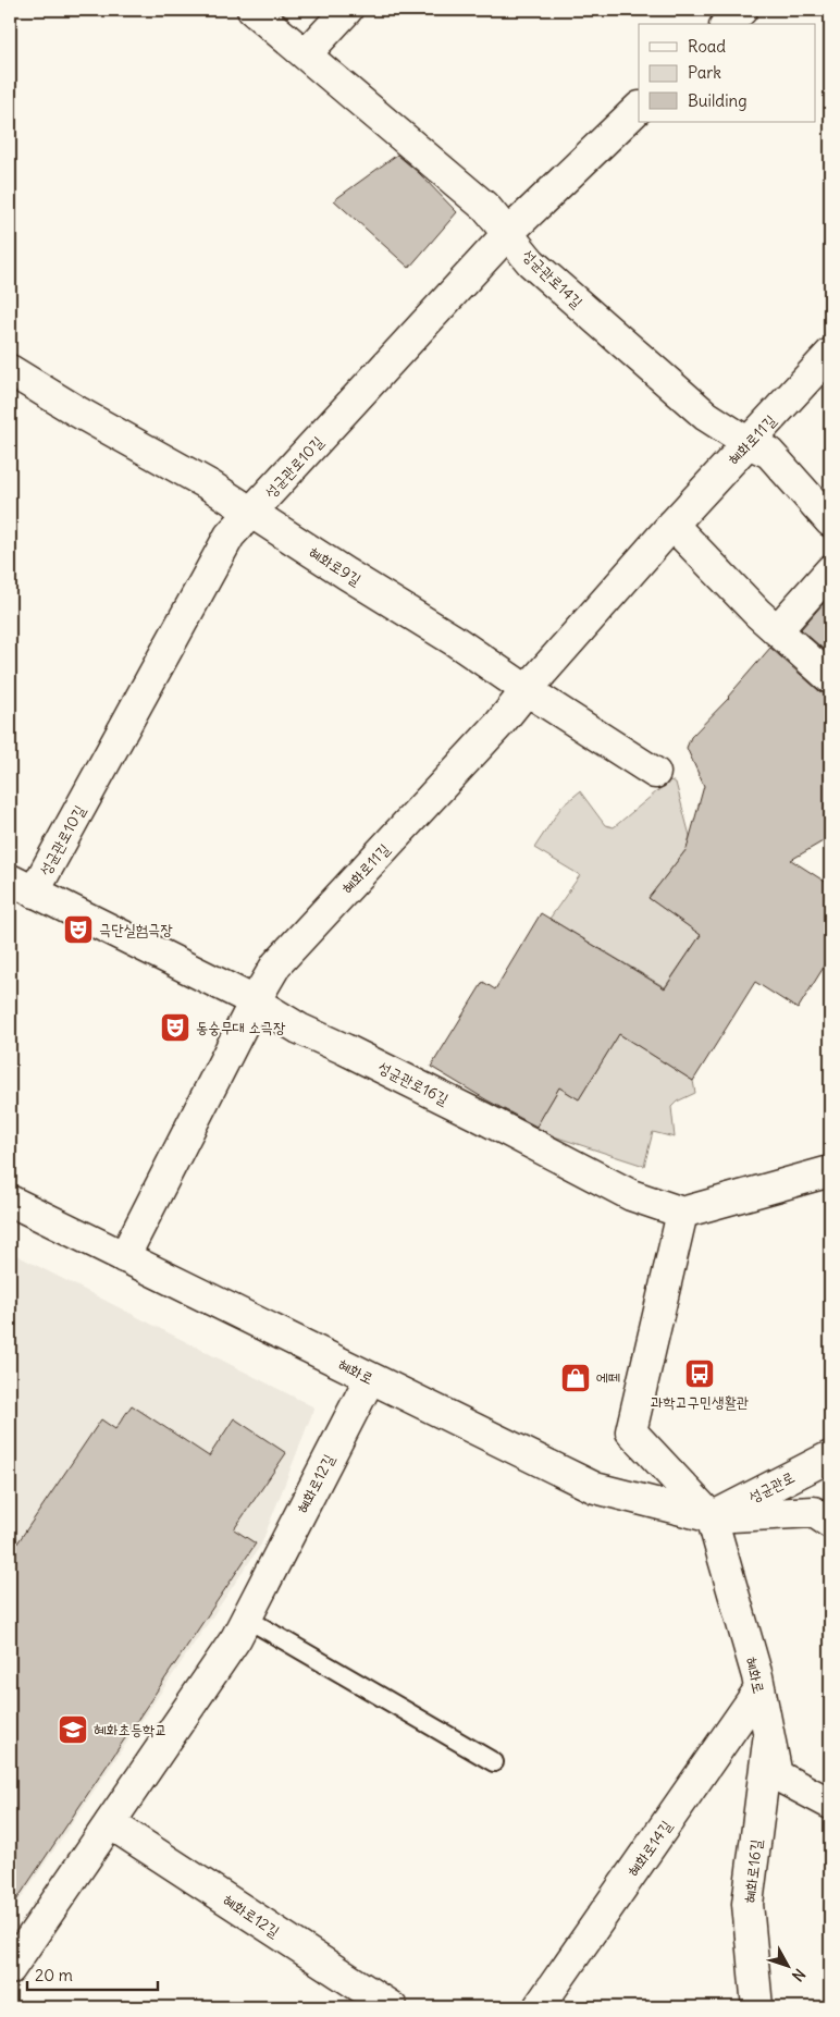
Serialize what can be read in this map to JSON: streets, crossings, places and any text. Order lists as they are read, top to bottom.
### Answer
{
  "streets": {
    "street": [
      "성균관로14길",
      "혜화로11길",
      "성균관로10길",
      "혜화로9길",
      "성균관로16길",
      "혜화로",
      "혜화로12길",
      "성균관로",
      "혜화로14길",
      "혜화로16길"
    ]
  },
  "crossings": [
    ["성균관로14길", "혜화로11길"],
    ["성균관로14길", "성균관로10길"],
    ["혜화로11길", "혜화로9길"],
    ["혜화로11길", "성균관로16길"],
    ["혜화로11길", "혜화로"],
    ["성균관로10길", "혜화로9길"],
    ["성균관로10길", "성균관로16길"],
    ["성균관로16길", "혜화로"],
    ["혜화로", "혜화로12길"],
    ["혜화로", "성균관로"],
    ["혜화로", "혜화로14길"],
    ["혜화로", "혜화로16길"]
  ],
  "places": {
    "theatre": ["극단실험극장", "동숭무대 소극장"],
    "bus stop": ["과학고구민생활관"],
    "shop": ["에떼"],
    "school or university": ["혜화초등학교"]
  },
  "legend": ["Road", "Park", "Building"],
  "scale_bar": "20 m",
  "north": "bottom right"
}
